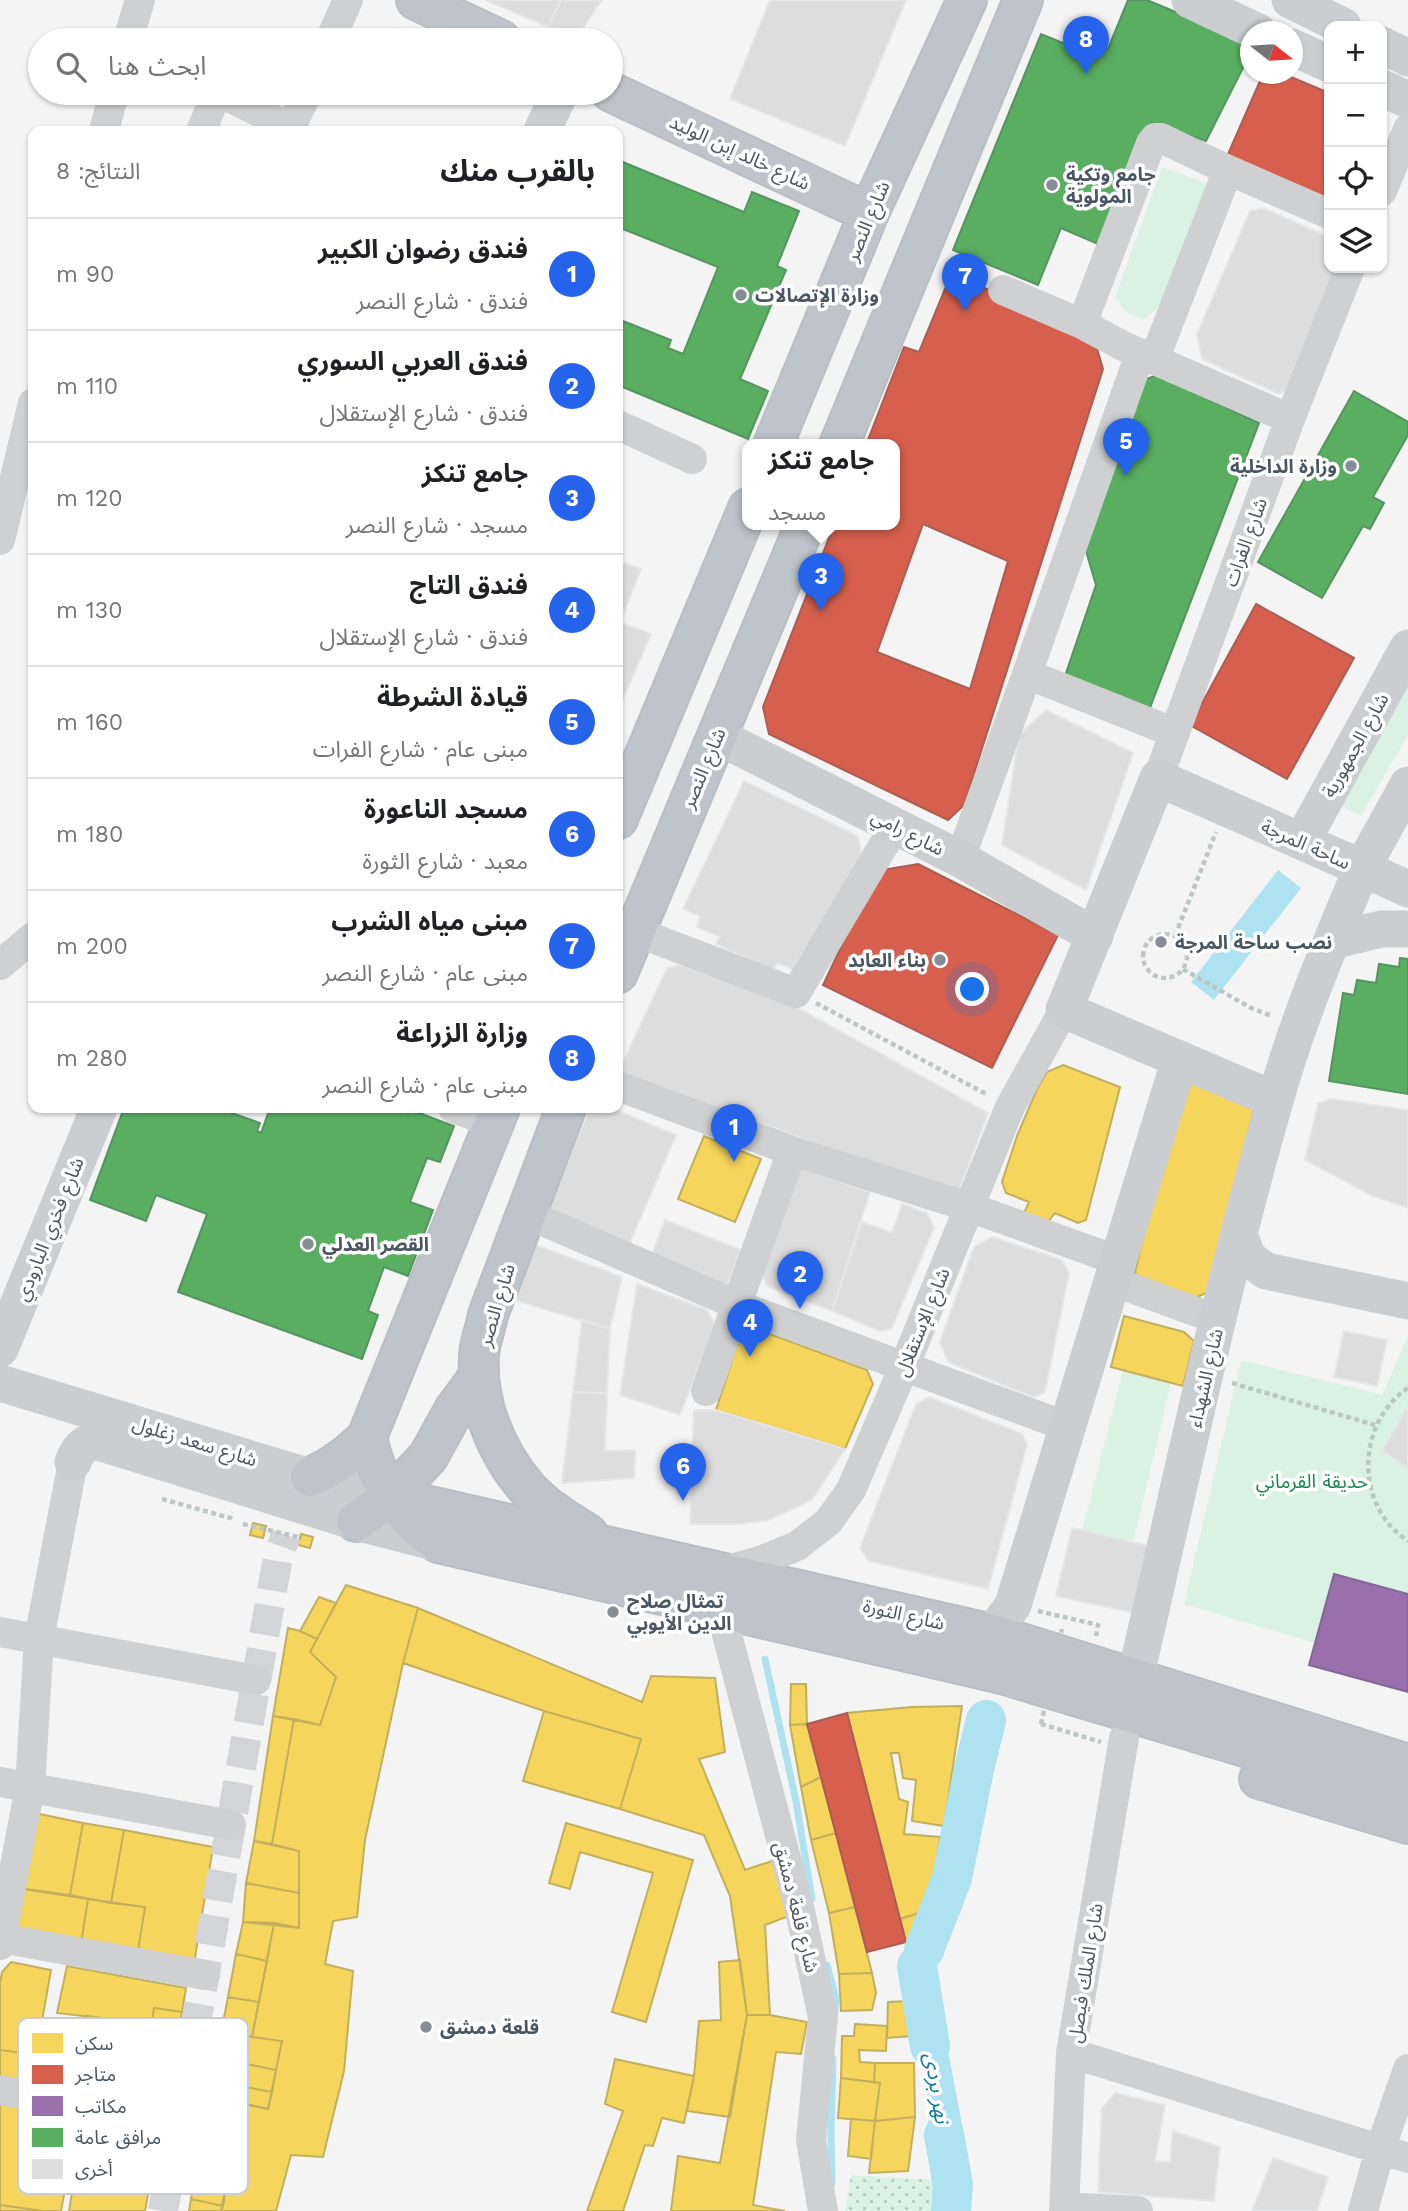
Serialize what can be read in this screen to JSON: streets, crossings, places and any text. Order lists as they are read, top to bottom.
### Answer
{
  "streets": {
    "highway": ["شارع خالد إبن الوليد", "شارع النصر", "شارع الثورة"],
    "main road": [
      "شارع الجمهورية",
      "شارع رامي",
      "ساحة المرجة",
      "شارع فخري البارودي",
      "شارع الشهداء",
      "شارع سعد زغلول"
    ],
    "street": [
      "شارع الفرات",
      "شارع الإستقلال",
      "شارع قلعة دمشق",
      "شارع الملك فيصل"
    ]
  },
  "crossings": [
    ["شارع خالد إبن الوليد", "شارع النصر"],
    ["شارع النصر", "شارع رامي"],
    ["شارع النصر", "شارع الثورة"],
    ["شارع الفرات", "ساحة المرجة"],
    ["شارع الجمهورية", "ساحة المرجة"],
    ["ساحة المرجة", "شارع الشهداء"],
    ["شارع الإستقلال", "شارع الثورة"],
    ["شارع الإستقلال", "شارع قلعة دمشق"],
    ["شارع سعد زغلول", "شارع الثورة"],
    ["شارع الثورة", "شارع قلعة دمشق"]
  ],
  "water": ["نهر بردى"],
  "parks": ["حديقة القرماني"],
  "places": [
    "جامع وتكية المولوية",
    "وزارة الإتصالات",
    "وزارة الداخلية",
    "نصب ساحة المرجة",
    "بناء العابد",
    "القصر العدلي",
    "تمثال صلاح الدين الأيوبي",
    "قلعة دمشق"
  ],
  "legend": [
    "سكن",
    "متاجر",
    "مكاتب",
    "مرافق عامة",
    "أخرى"
  ],
  "north": "right",
  "page": {
    "pins": [
      "8",
      "7",
      "5",
      "3",
      "1",
      "2",
      "4",
      "6"
    ],
    "map_buttons": ["+", "−"],
    "search": "ابحث هنا",
    "heading": ["بالقرب منك", "النتائج: 8"],
    "list": [
      {
        "mark": "1",
        "name": "فندق رضوان الكبير",
        "note": "فندق · شارع النصر",
        "value": "90 m"
      },
      {
        "mark": "2",
        "name": "فندق العربي السوري",
        "note": "فندق · شارع الإستقلال",
        "value": "110 m"
      },
      {
        "mark": "3",
        "name": "جامع تنكز",
        "note": "مسجد · شارع النصر",
        "value": "120 m"
      },
      {
        "mark": "4",
        "name": "فندق التاج",
        "note": "فندق · شارع الإستقلال",
        "value": "130 m"
      },
      {
        "mark": "5",
        "name": "قيادة الشرطة",
        "note": "مبنى عام · شارع الفرات",
        "value": "160 m"
      },
      {
        "mark": "6",
        "name": "مسجد الناعورة",
        "note": "معبد · شارع الثورة",
        "value": "180 m"
      },
      {
        "mark": "7",
        "name": "مبنى مياه الشرب",
        "note": "مبنى عام · شارع النصر",
        "value": "200 m"
      },
      {
        "mark": "8",
        "name": "وزارة الزراعة",
        "note": "مبنى عام · شارع النصر",
        "value": "280 m"
      }
    ],
    "popup": ["جامع تنكز", "مسجد"]
  }
}
